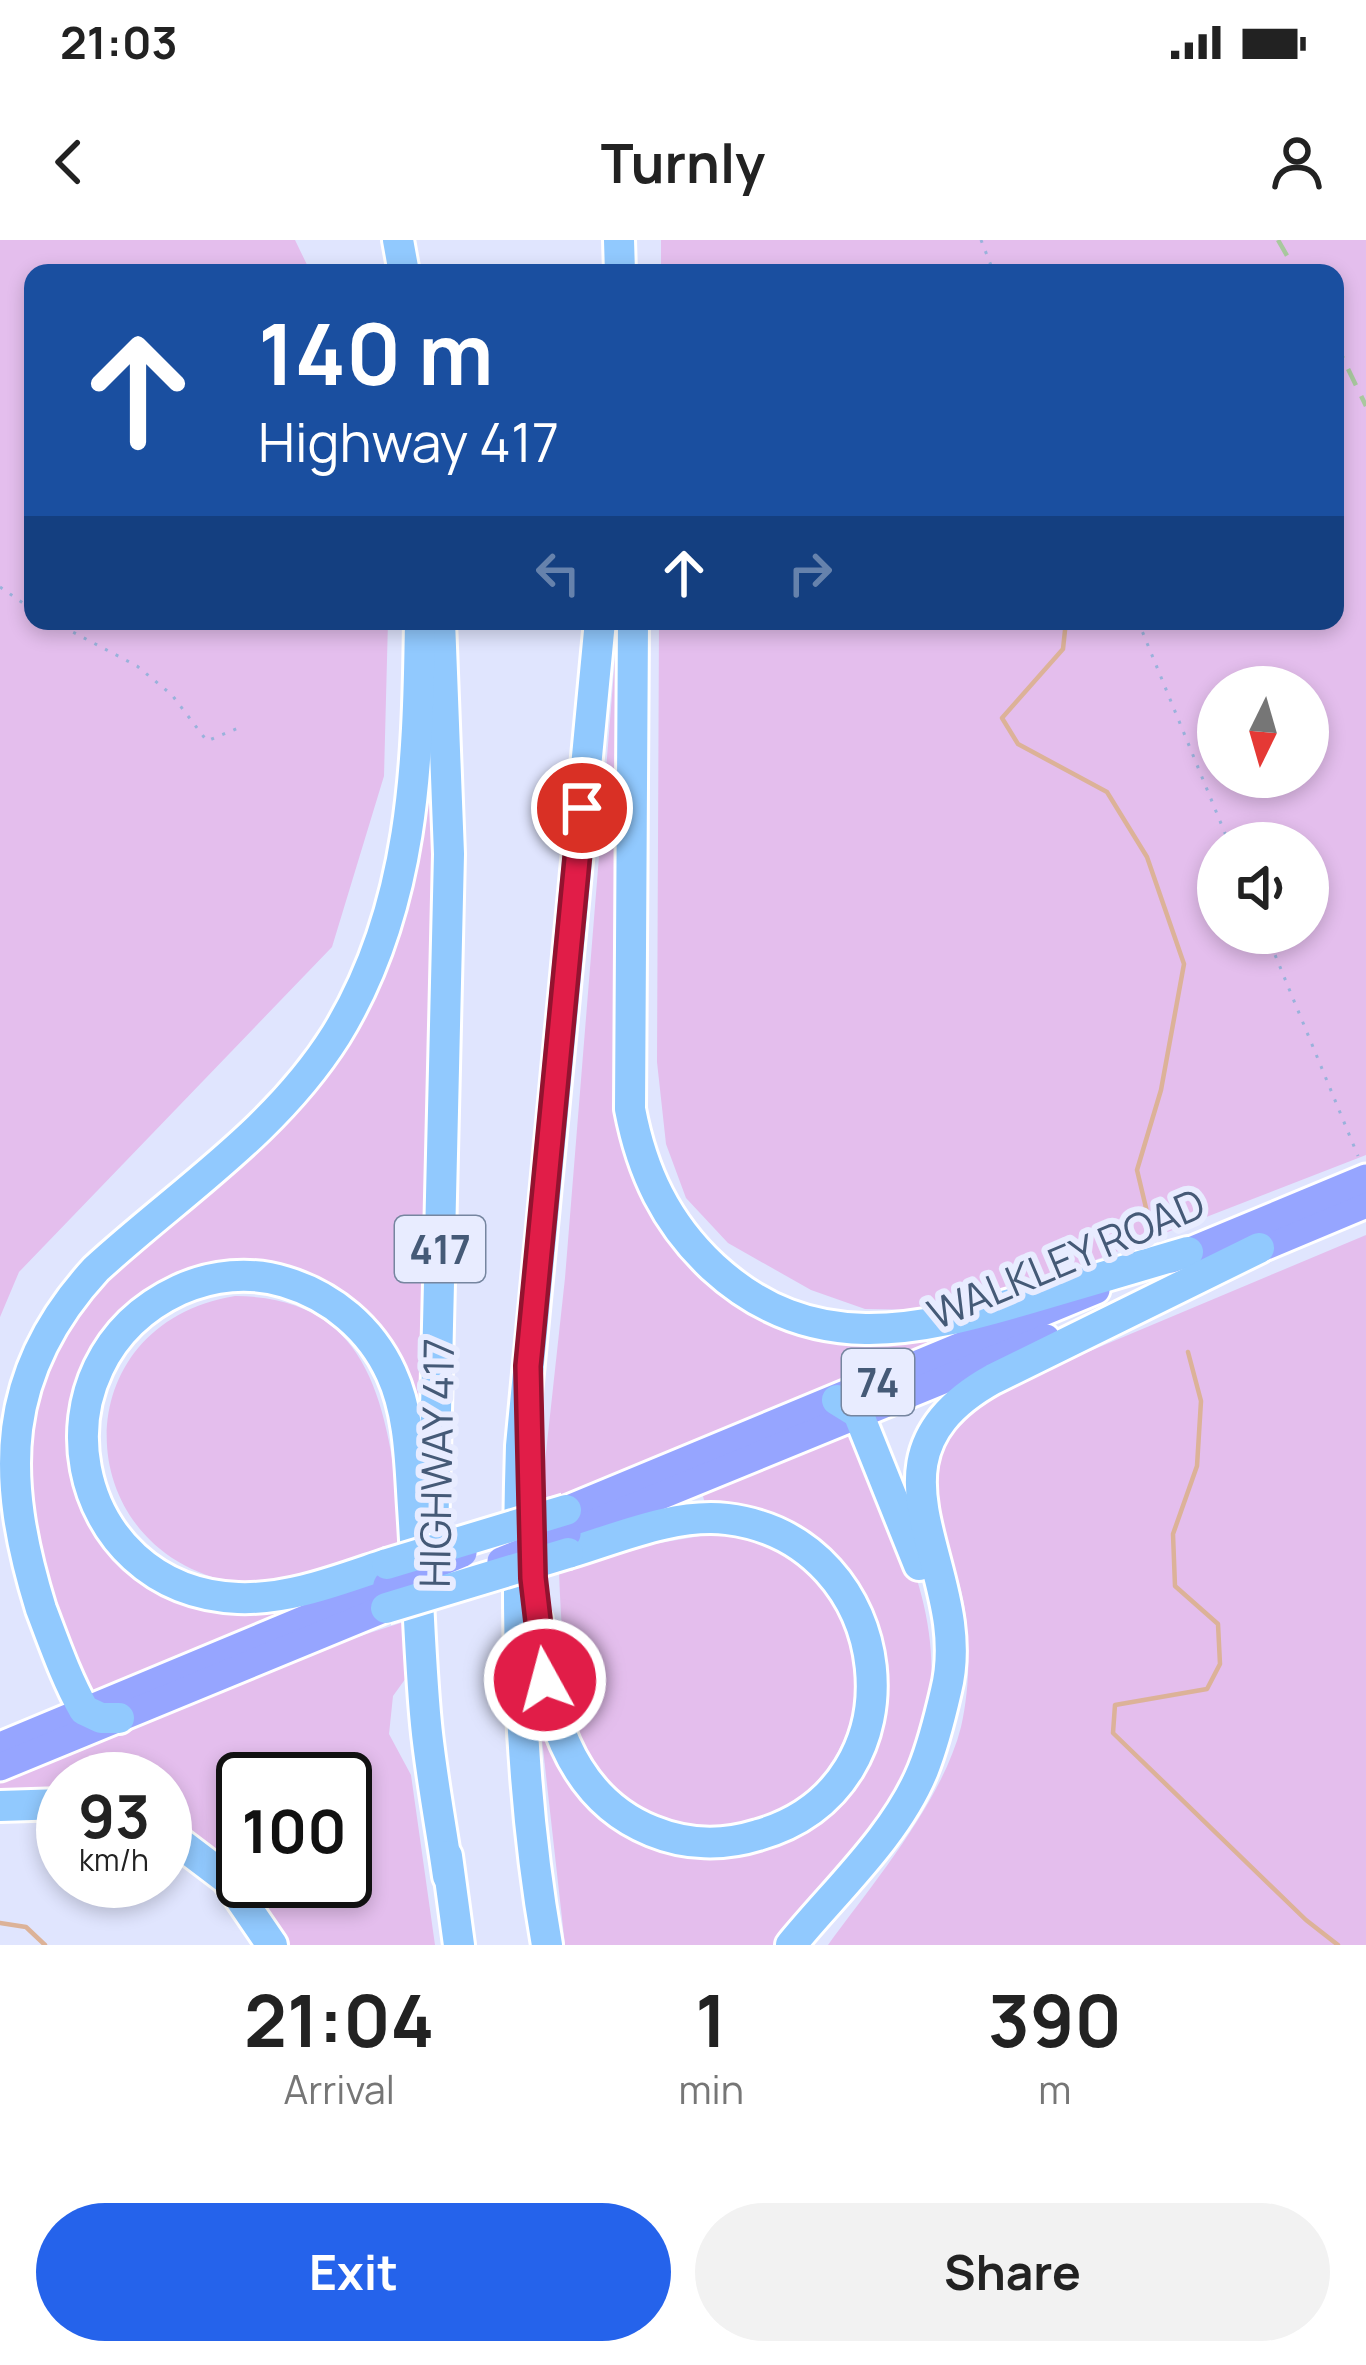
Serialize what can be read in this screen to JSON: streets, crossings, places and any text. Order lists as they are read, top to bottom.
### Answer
{
  "streets": {
    "highway": ["417", "HIGHWAY 417"],
    "main road": ["WALKLEY ROAD", "74"]
  },
  "north": "bottom",
  "page": {
    "status": "21:03",
    "header": "Turnly",
    "turn": ["140 m", "Highway 417"],
    "speed": "93 km/h",
    "limit": "100",
    "eta": [
      "21:04",
      "Arrival",
      "1",
      "min",
      "390",
      "m"
    ],
    "buttons": ["Exit", "Share"]
  }
}
